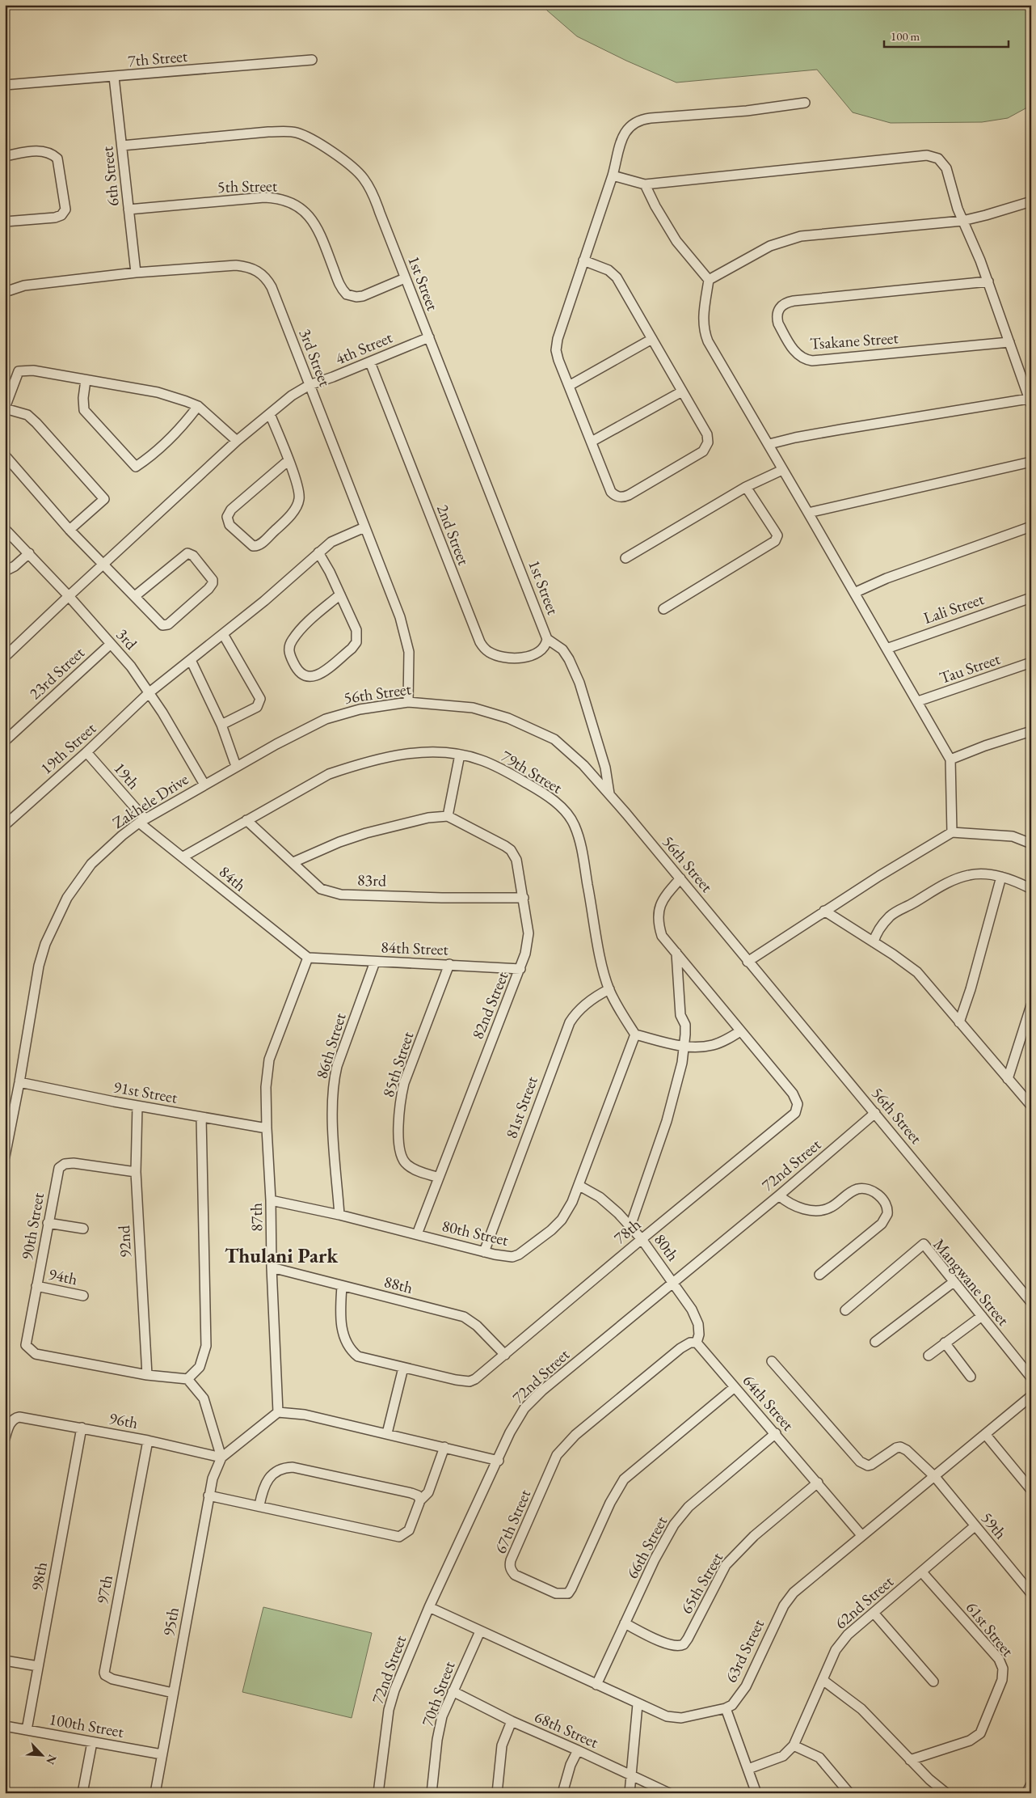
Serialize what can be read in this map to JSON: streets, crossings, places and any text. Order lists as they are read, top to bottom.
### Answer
{
  "streets": {
    "street": [
      "7th Street",
      "6th Street",
      "5th Street",
      "1st Street",
      "Tsakane Street",
      "4th Street",
      "3rd Street",
      "2nd Street",
      "Lali Street",
      "3rd",
      "Tau Street",
      "23rd Street",
      "56th Street",
      "19th Street",
      "79th Street",
      "19th",
      "Zakhele Drive",
      "84th",
      "83rd",
      "84th Street",
      "82nd Street",
      "86th Street",
      "85th Street",
      "91st Street",
      "81st Street",
      "72nd Street",
      "87th",
      "90th Street",
      "78th",
      "80th Street",
      "92nd",
      "80th",
      "94th",
      "Mangwane Street",
      "88th",
      "64th Street",
      "96th",
      "67th Street",
      "59th",
      "66th Street",
      "98th",
      "65th Street",
      "97th",
      "62nd Street",
      "95th",
      "61st Street",
      "63rd Street",
      "70th Street",
      "100th Street",
      "68th Street"
    ]
  },
  "crossings": [
    ["7th Street", "6th Street"],
    ["6th Street", "5th Street"],
    ["6th Street", "1st Street"],
    ["6th Street", "3rd Street"],
    ["5th Street", "1st Street"],
    ["1st Street", "4th Street"],
    ["1st Street", "2nd Street"],
    ["4th Street", "3rd Street"],
    ["4th Street", "2nd Street"],
    ["4th Street", "3rd"],
    ["3rd Street", "56th Street"],
    ["3rd Street", "19th Street"],
    ["3rd", "23rd Street"],
    ["3rd", "56th Street"],
    ["3rd", "19th Street"],
    ["3rd", "Zakhele Drive"],
    ["56th Street", "Zakhele Drive"],
    ["56th Street", "72nd Street"],
    ["56th Street", "78th"],
    ["19th Street", "19th"],
    ["79th Street", "84th"],
    ["79th Street", "83rd"],
    ["79th Street", "81st Street"],
    ["79th Street", "80th Street"],
    ["19th", "Zakhele Drive"],
    ["19th", "84th"],
    ["Zakhele Drive", "84th"],
    ["Zakhele Drive", "91st Street"],
    ["84th", "84th Street"],
    ["84th", "87th"],
    ["83rd", "82nd Street"],
    ["84th Street", "82nd Street"],
    ["84th Street", "86th Street"],
    ["84th Street", "85th Street"],
    ["84th Street", "87th"],
    ["82nd Street", "85th Street"],
    ["82nd Street", "80th Street"],
    ["86th Street", "80th Street"],
    ["91st Street", "87th"],
    ["91st Street", "92nd"],
    ["81st Street", "80th Street"],
    ["72nd Street", "80th"],
    ["87th", "80th Street"],
    ["87th", "88th"],
    ["90th Street", "92nd"],
    ["90th Street", "94th"],
    ["78th", "80th"],
    ["78th", "88th"],
    ["80th Street", "80th"],
    ["64th Street", "67th Street"],
    ["64th Street", "66th Street"],
    ["64th Street", "65th Street"],
    ["64th Street", "63rd Street"],
    ["96th", "98th"],
    ["96th", "97th"],
    ["96th", "95th"],
    ["59th", "62nd Street"],
    ["59th", "63rd Street"],
    ["66th Street", "65th Street"],
    ["98th", "100th Street"],
    ["97th", "95th"],
    ["62nd Street", "61st Street"],
    ["95th", "100th Street"],
    ["70th Street", "68th Street"]
  ],
  "districts": ["Thulani Park"],
  "scale_bar": "100 m",
  "north": "bottom right"
}
